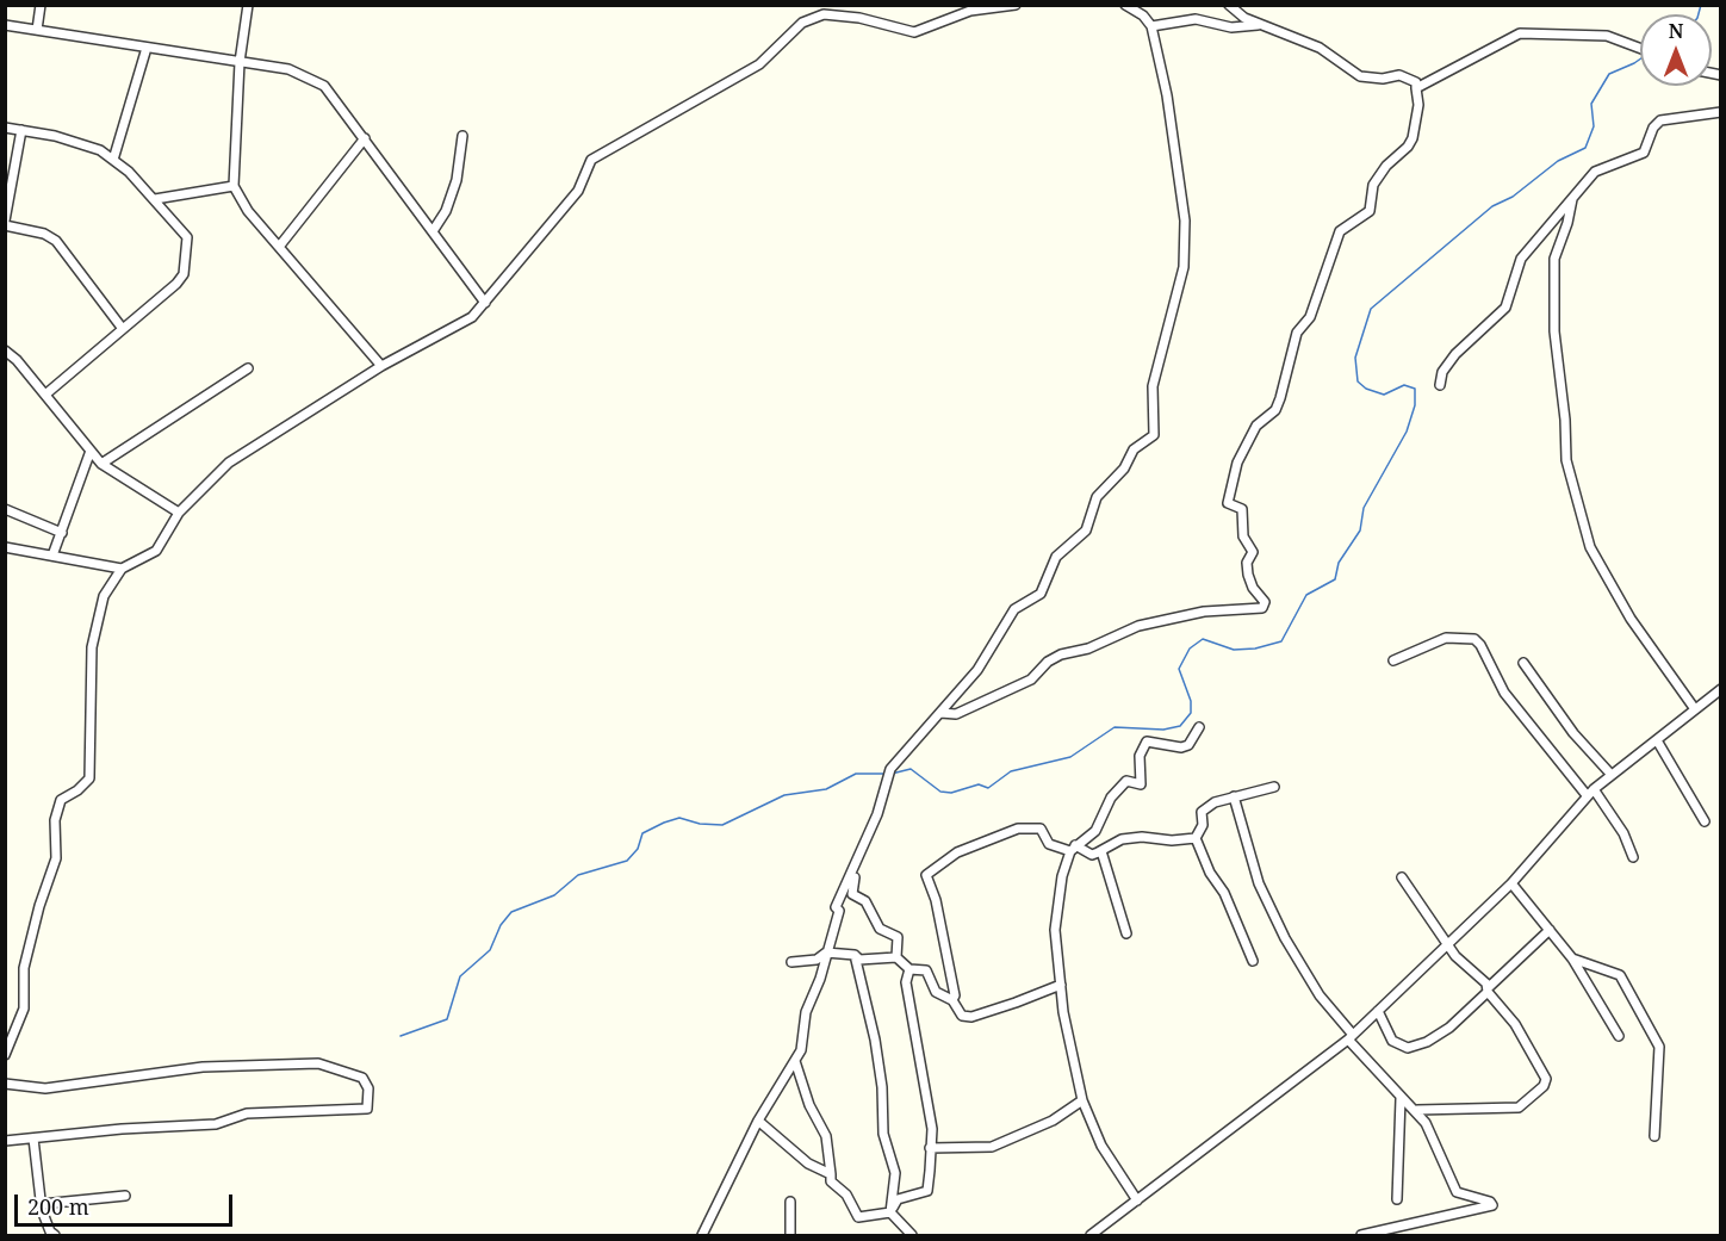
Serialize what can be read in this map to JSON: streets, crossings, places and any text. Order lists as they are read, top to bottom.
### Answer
{
  "scale_bar": "200 m",
  "north": "top"
}
